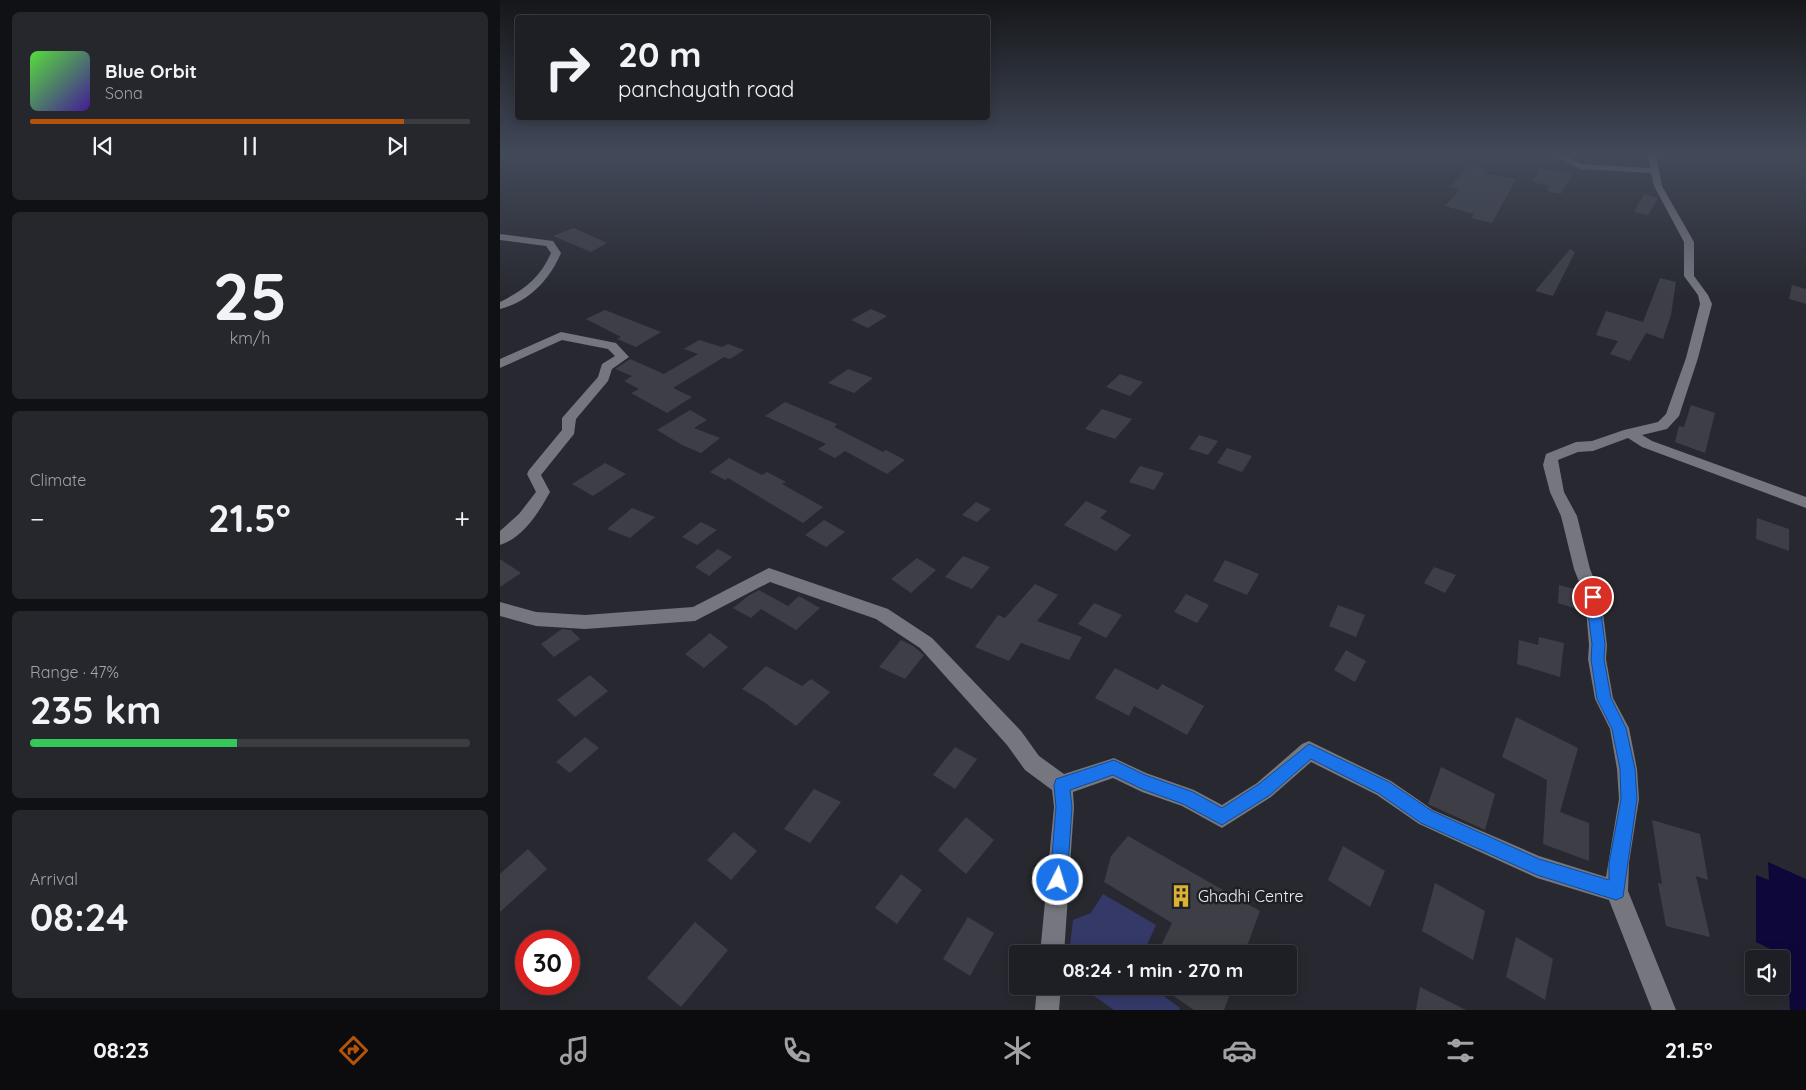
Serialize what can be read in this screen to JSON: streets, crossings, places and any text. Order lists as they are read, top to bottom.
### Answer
{
  "places": {
    "building": ["Ghadhi Centre"]
  },
  "page": {
    "turn": ["20 m", "panchayath road"],
    "song": ["Blue Orbit", "Sona"],
    "tile": [
      ["25", "km/h"],
      "Climate",
      ["Range · 47%", "235 km"],
      ["Arrival", "08:24"]
    ],
    "heat": ["−", "21.5°", "+"],
    "limit": "30",
    "trip": "08:24 · 1 min · 270 m",
    "tabs": ["08:23", "21.5°"]
  }
}
